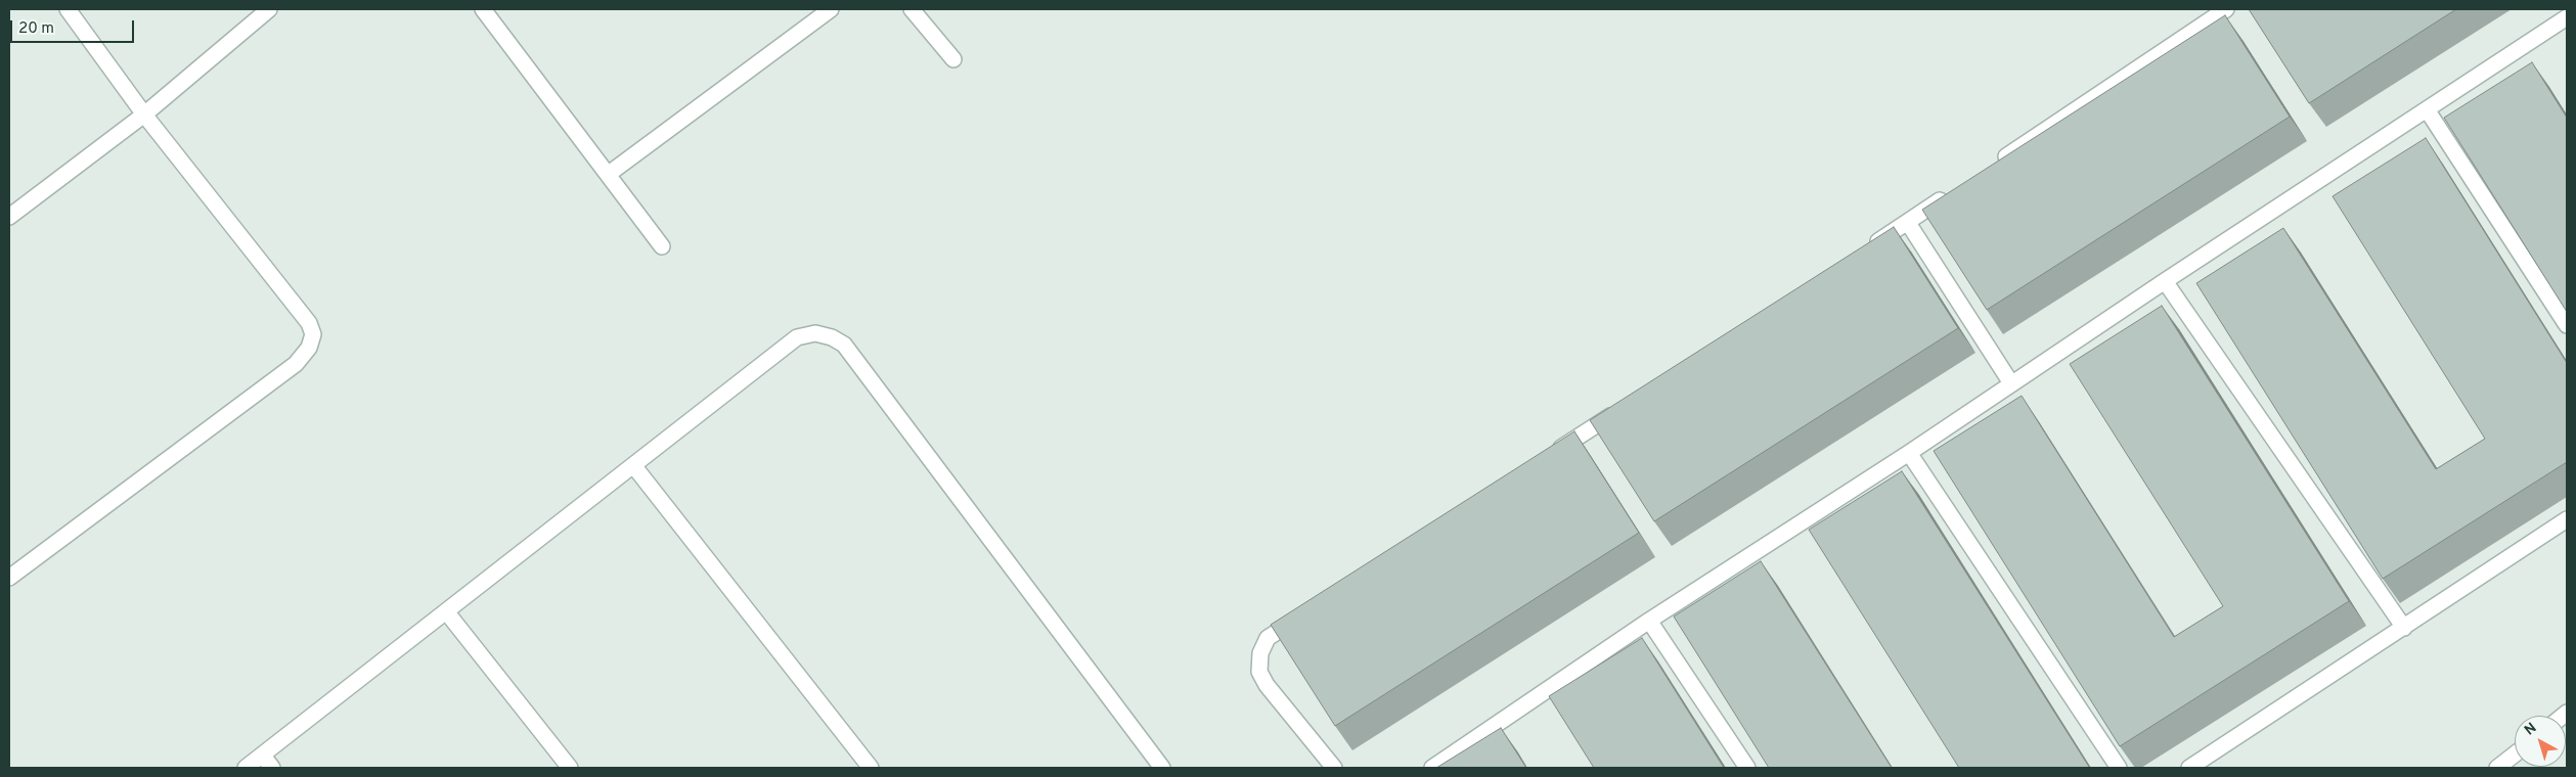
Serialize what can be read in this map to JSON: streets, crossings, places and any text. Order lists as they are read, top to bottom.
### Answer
{
  "scale_bar": "20 m",
  "north": "top left"
}
